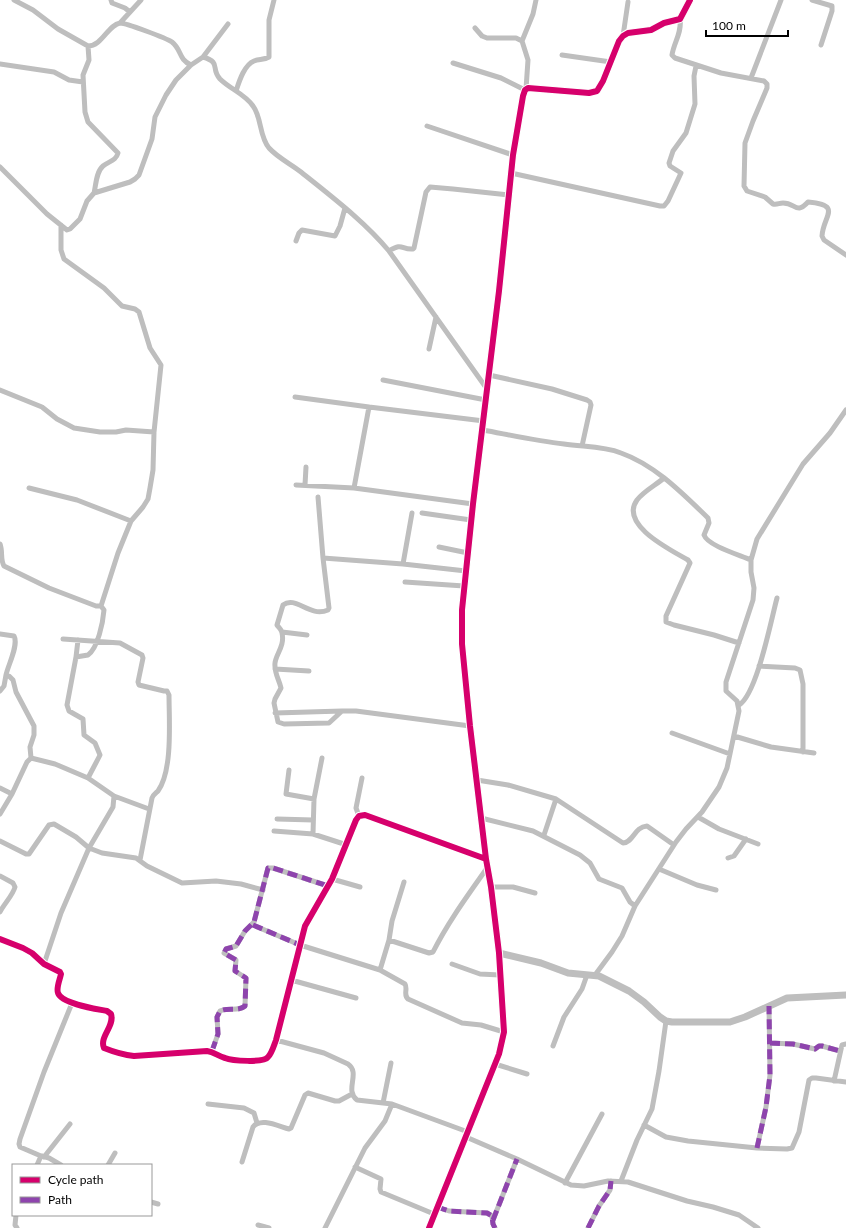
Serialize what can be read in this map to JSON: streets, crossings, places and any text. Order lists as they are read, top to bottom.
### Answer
{
  "legend": ["Cycle path", "Path"],
  "scale_bar": "100 m"
}
